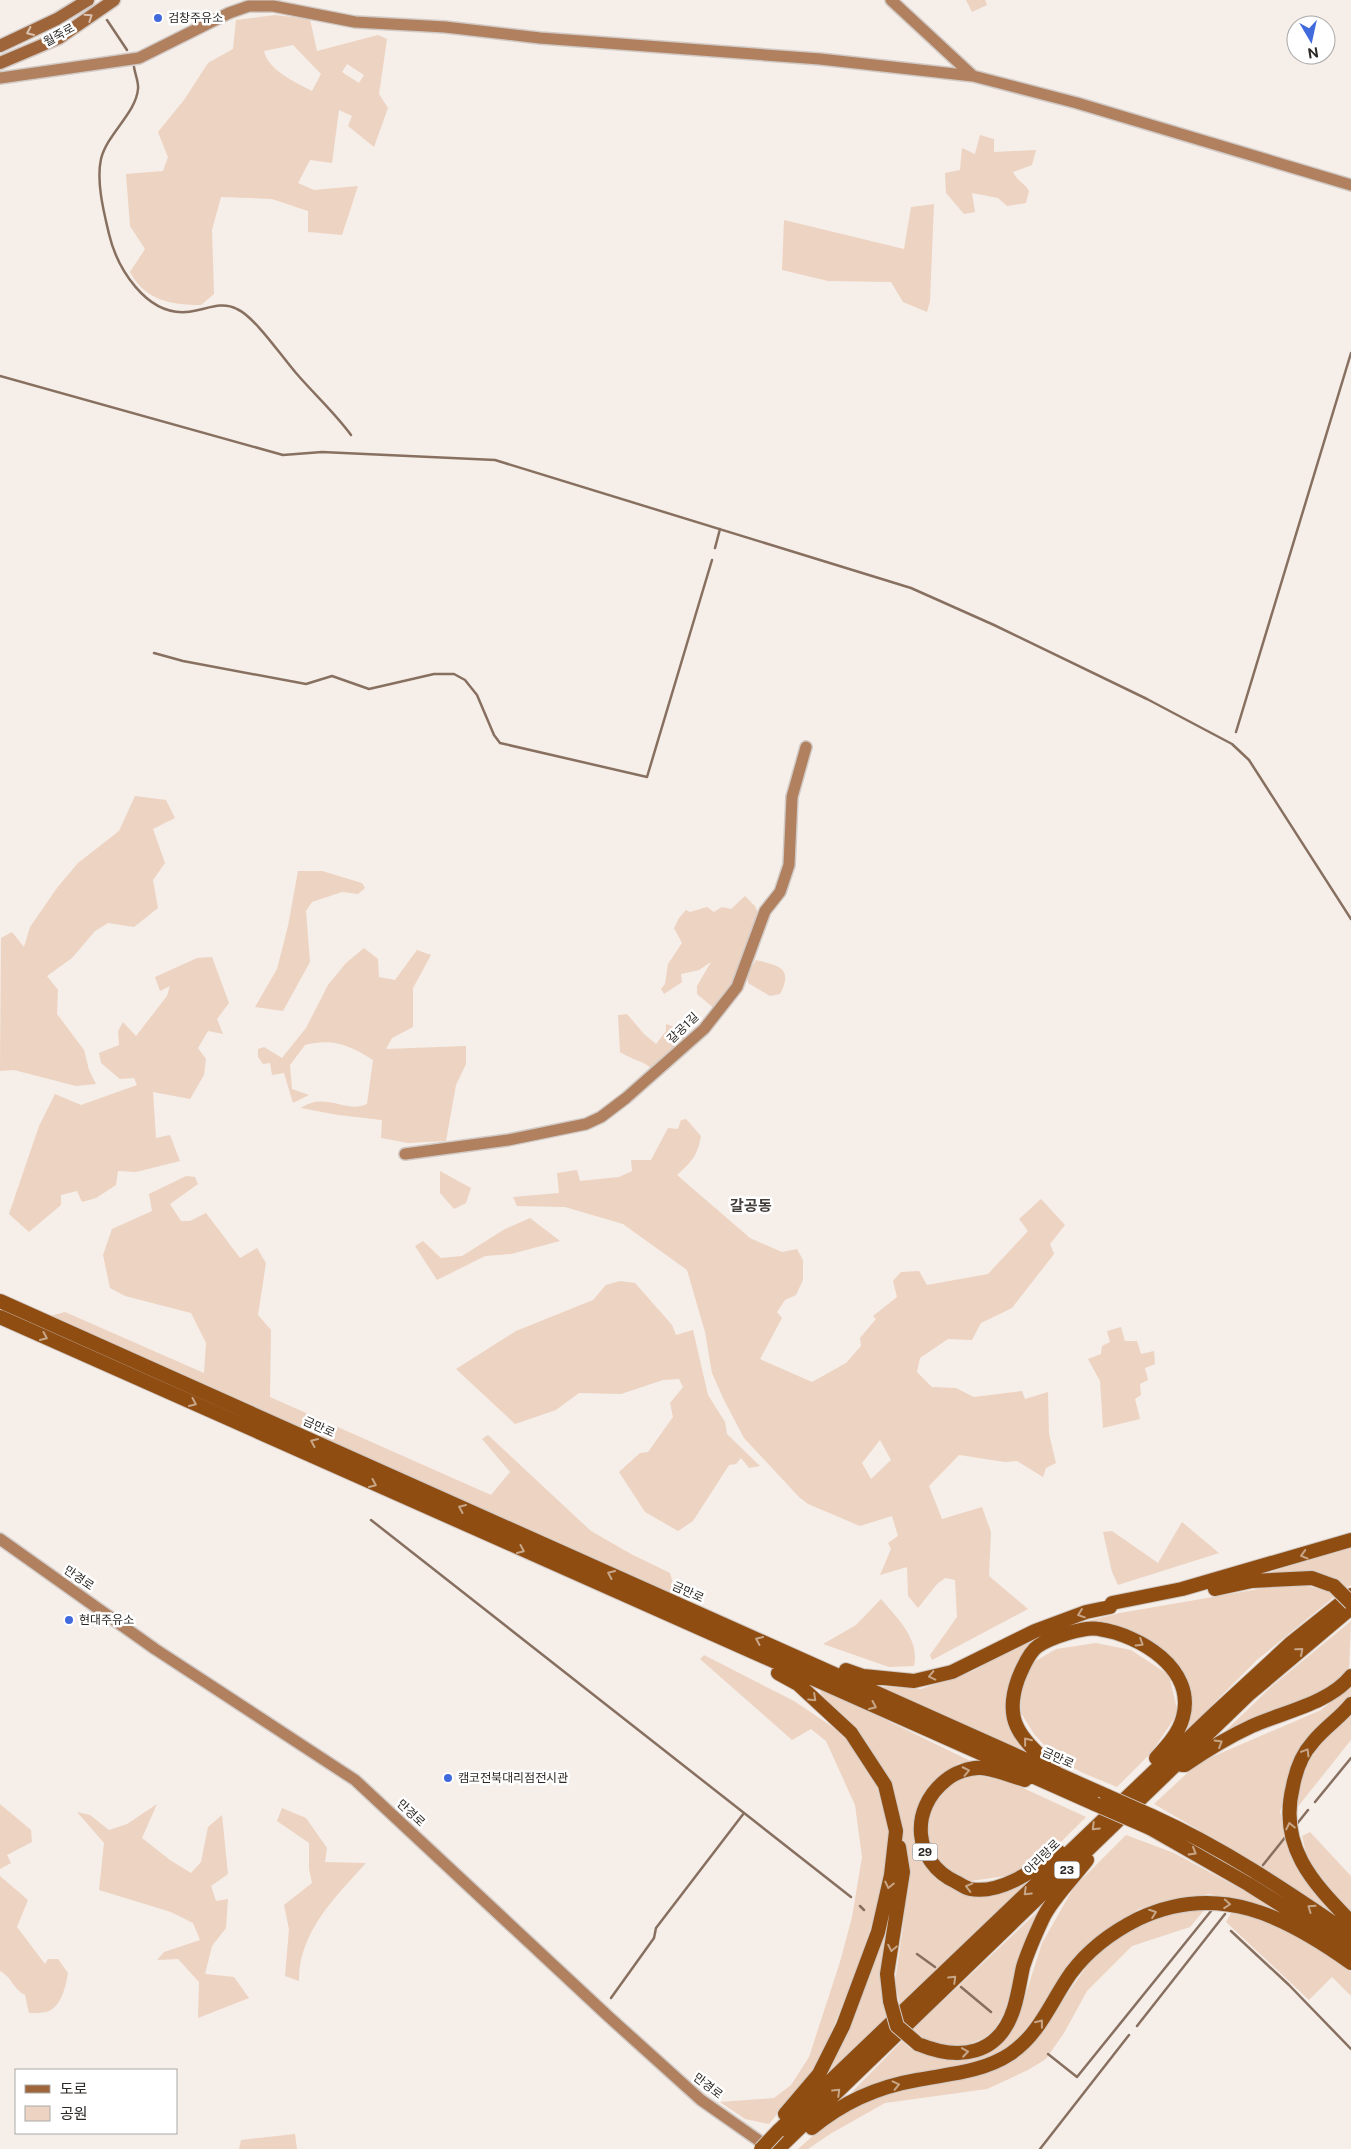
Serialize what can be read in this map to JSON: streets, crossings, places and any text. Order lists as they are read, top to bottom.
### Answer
{
  "streets": {
    "highway": [
      "금만로",
      "29",
      "아리랑로",
      "23"
    ],
    "main road": ["월죽로"],
    "street": ["갈공1길", "만경로"]
  },
  "crossings": [
    ["금만로", "29"],
    ["29", "아리랑로"]
  ],
  "districts": ["갈공동"],
  "places": ["검창주유소", "현대주유소", "캠코전북대리점전시관"],
  "legend": ["도로", "공원"],
  "north": "bottom"
}
